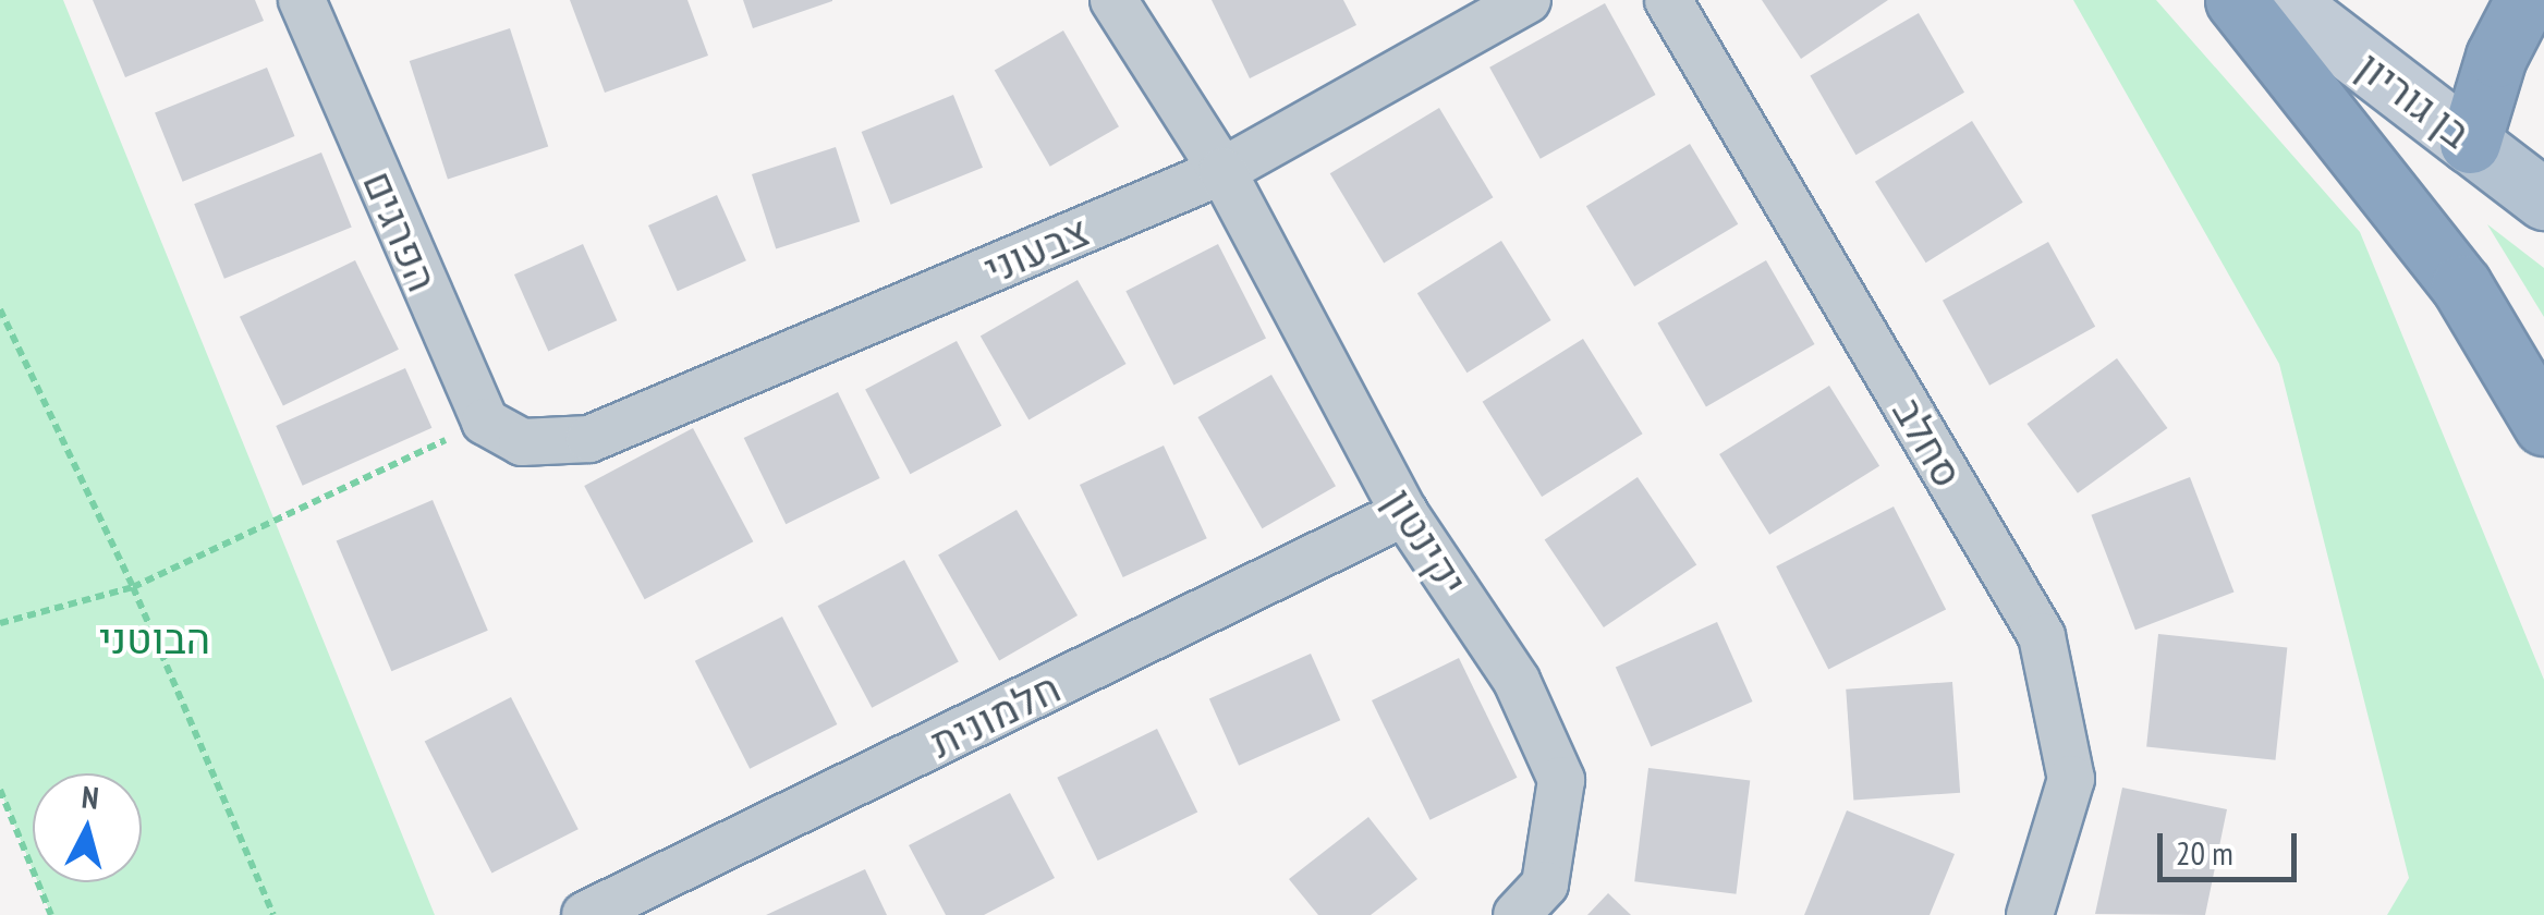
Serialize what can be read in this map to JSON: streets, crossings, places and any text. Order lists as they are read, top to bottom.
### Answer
{
  "streets": {
    "main road": ["בן גוריון"],
    "street": [
      "הפרגים",
      "צבעוני",
      "סחלב",
      "יקינטון",
      "חלמונית"
    ]
  },
  "crossings": [
    ["הפרגים", "צבעוני"],
    ["צבעוני", "יקינטון"],
    ["יקינטון", "חלמונית"]
  ],
  "parks": ["הבוטני"],
  "scale_bar": "20 m",
  "north": "top"
}
